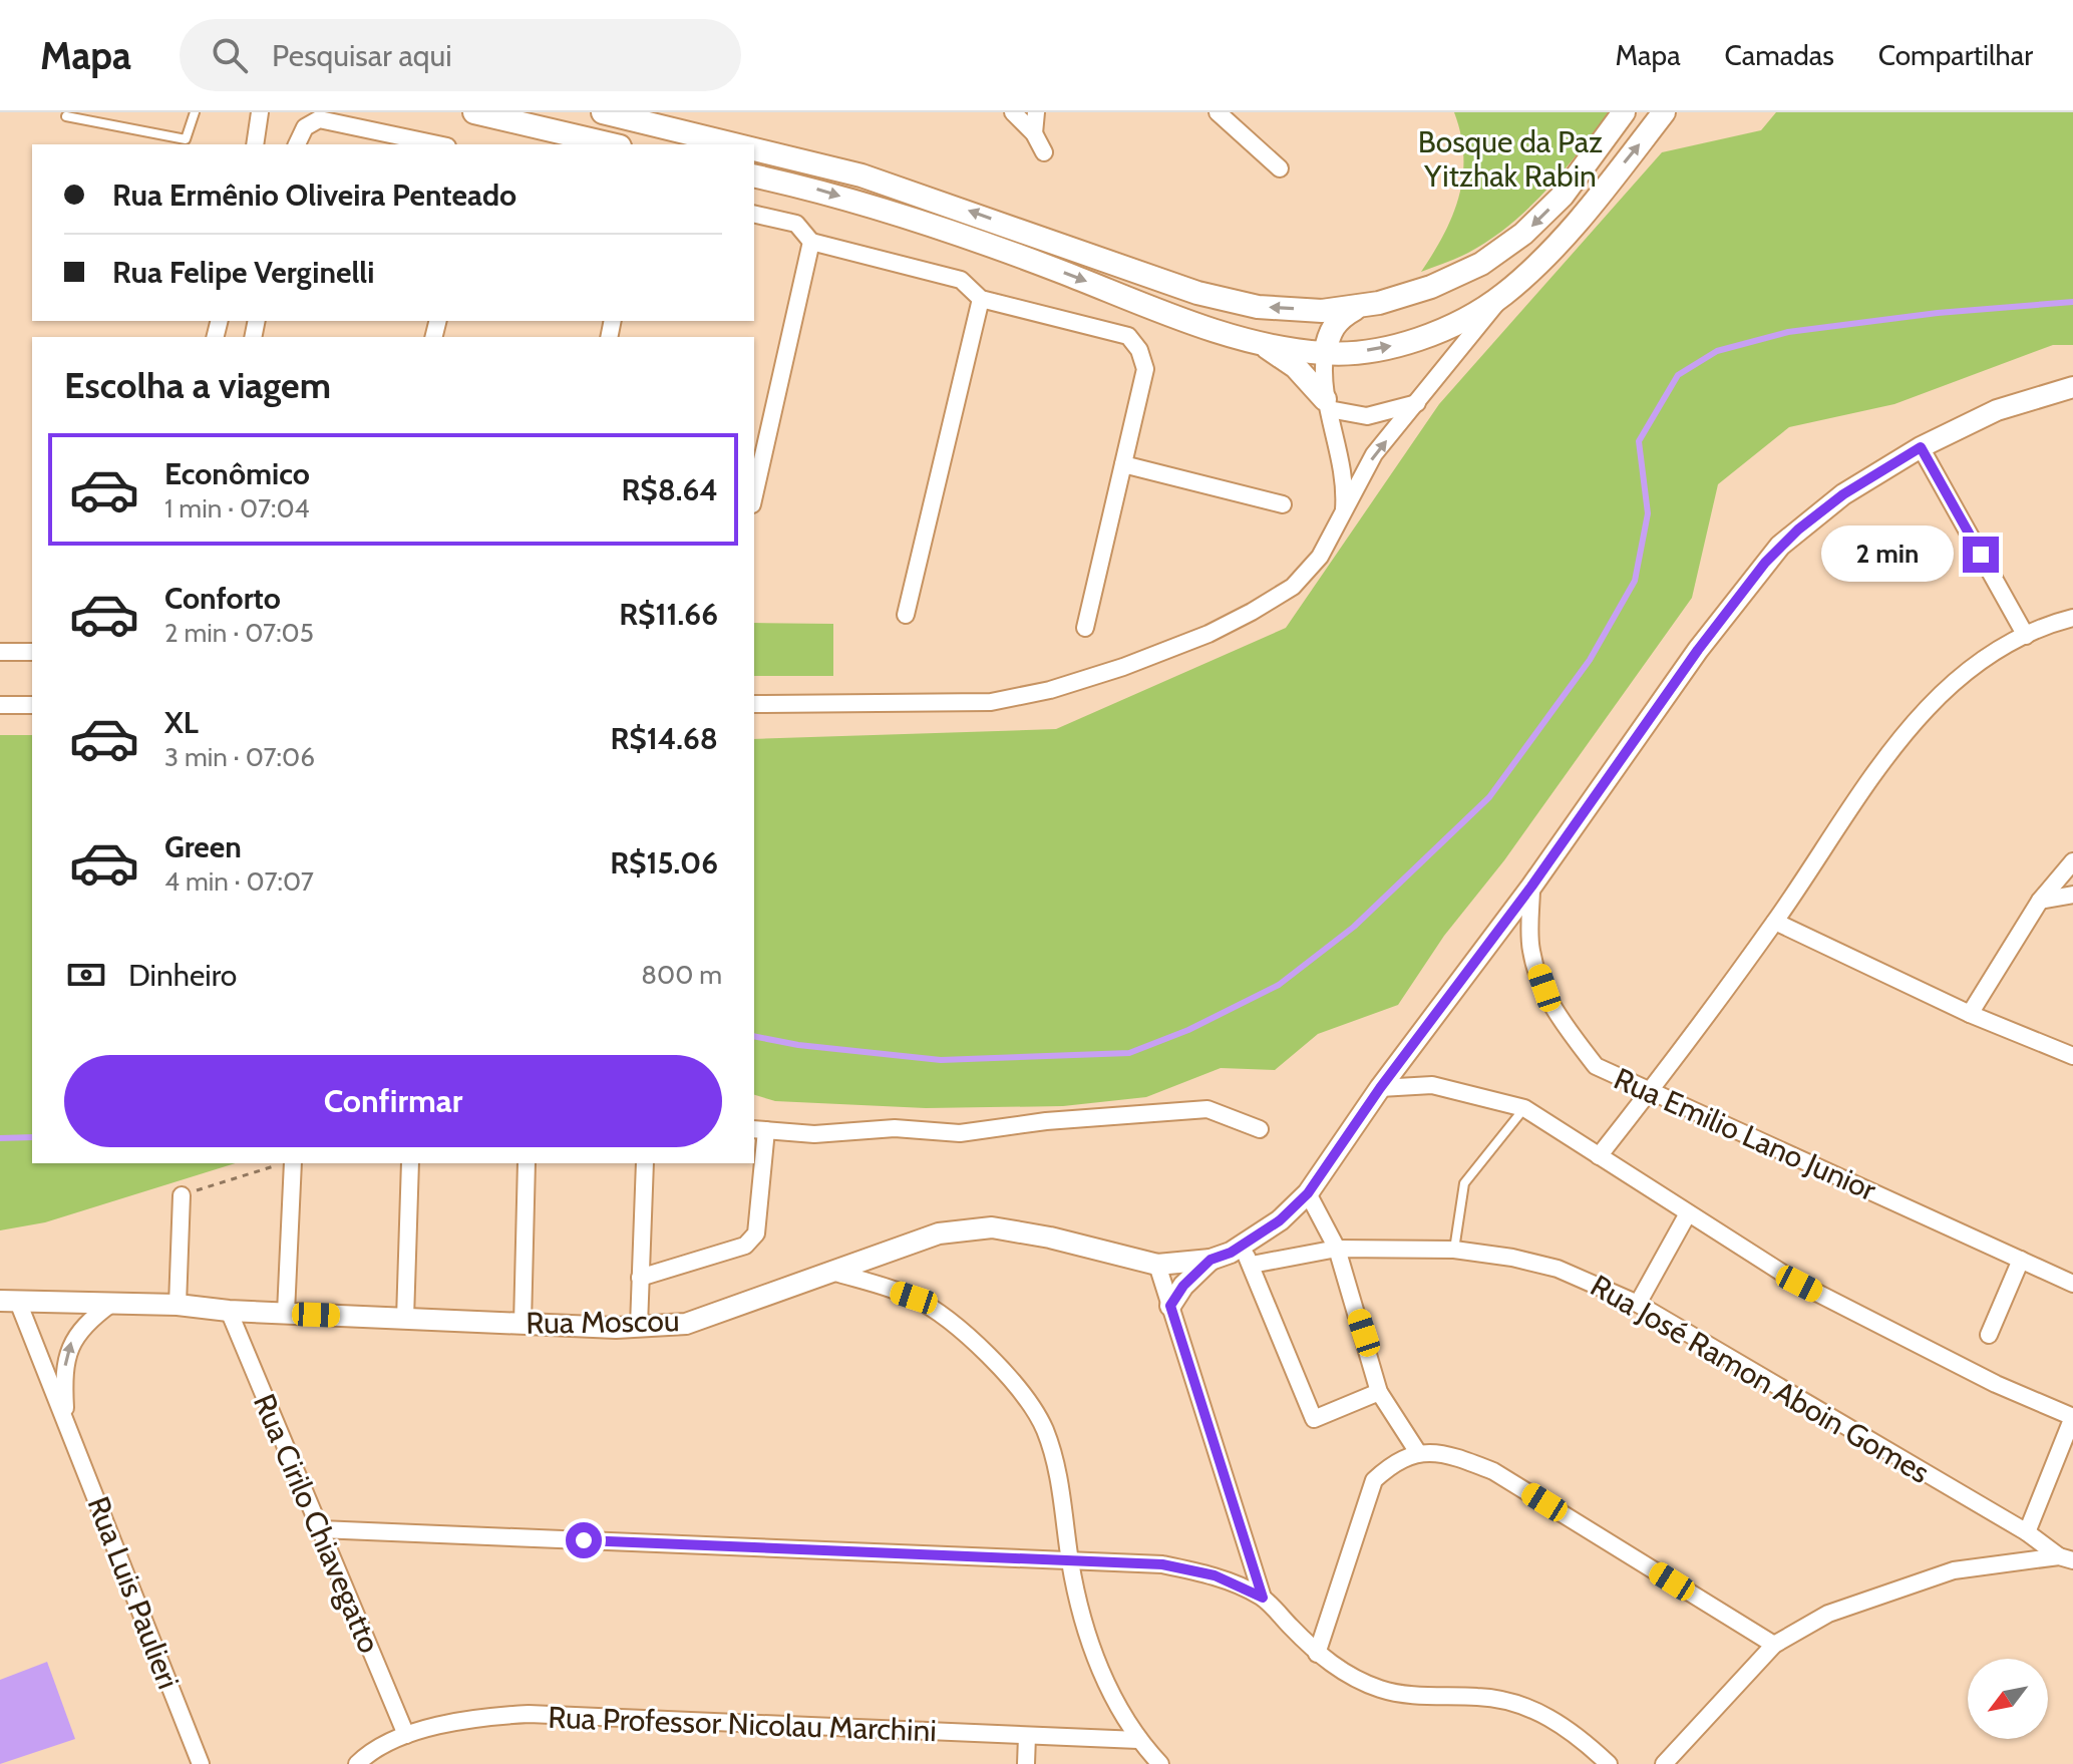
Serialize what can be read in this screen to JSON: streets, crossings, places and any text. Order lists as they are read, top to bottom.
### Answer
{
  "streets": {
    "street": [
      "Rua Emilio Lano Junior",
      "Rua Moscou",
      "Rua José Ramon Aboin Gomes",
      "Rua Cirilo Chiavegatto",
      "Rua Luis Paulieri",
      "Rua Professor Nicolau Marchini"
    ]
  },
  "crossings": [
    ["Rua Emilio Lano Junior", "Rua Moscou"],
    ["Rua Moscou", "Rua Cirilo Chiavegatto"],
    ["Rua Moscou", "Rua Luis Paulieri"],
    ["Rua Cirilo Chiavegatto", "Rua Professor Nicolau Marchini"]
  ],
  "parks": ["Bosque da Paz Yitzhak Rabin"],
  "north": "bottom left",
  "page": {
    "header": "Mapa",
    "search": "Pesquisar aqui",
    "nav": ["Mapa", "Camadas", "Compartilhar"],
    "banner": ["Rua Ermênio Oliveira Penteado", "Rua Felipe Verginelli"],
    "heading": "Escolha a viagem",
    "list": [
      {
        "name": "Econômico",
        "note": "1 min · 07:04",
        "value": "R$8.64"
      },
      {
        "name": "Conforto",
        "note": "2 min · 07:05",
        "value": "R$11.66"
      },
      {
        "name": "XL",
        "note": "3 min · 07:06",
        "value": "R$14.68"
      },
      {
        "name": "Green",
        "note": "4 min · 07:07",
        "value": "R$15.06"
      }
    ],
    "bubble": "2 min",
    "pay": ["Dinheiro", "800 m"],
    "buttons": "Confirmar"
  }
}
